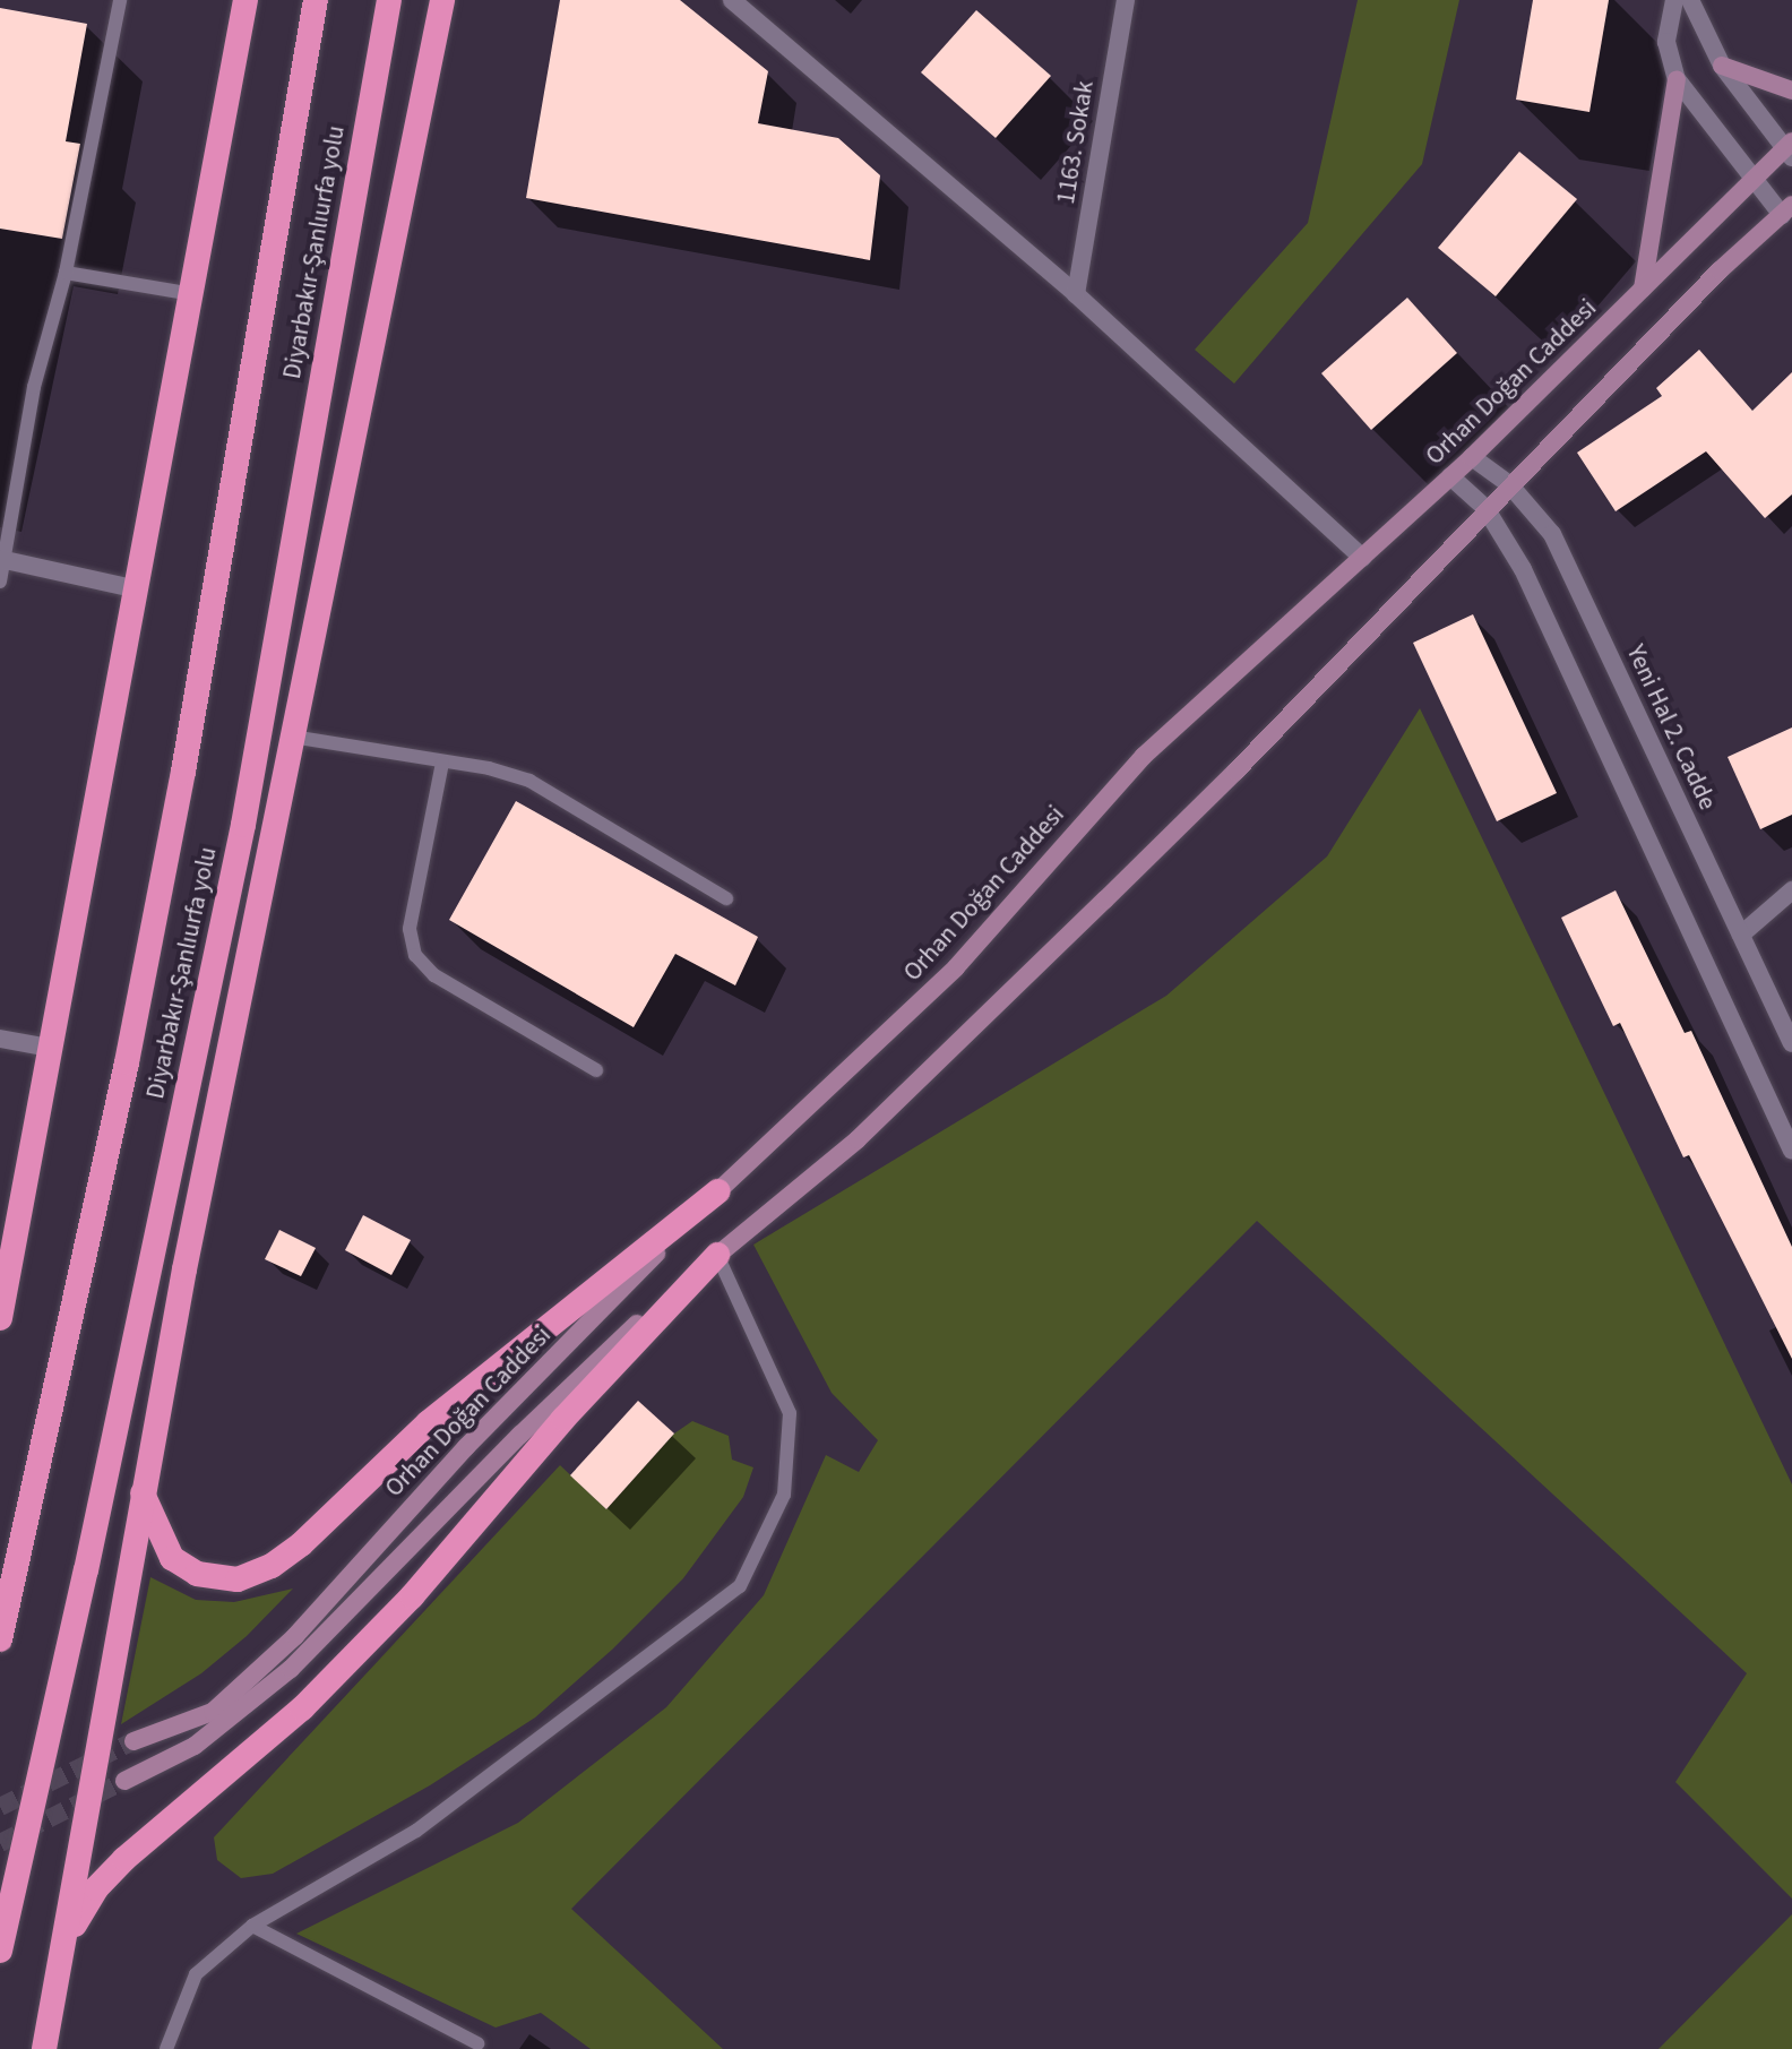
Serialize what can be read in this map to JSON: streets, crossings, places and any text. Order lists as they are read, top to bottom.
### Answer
{
  "streets": {
    "highway": ["Diyarbakır-Şanlıurfa yolu"],
    "main road": ["Orhan Doğan Caddesi"],
    "street": ["1163. Sokak", "Yeni Hal 2. Cadde"]
  },
  "crossings": [
    ["Orhan Doğan Caddesi", "Yeni Hal 2. Cadde"]
  ]
}
